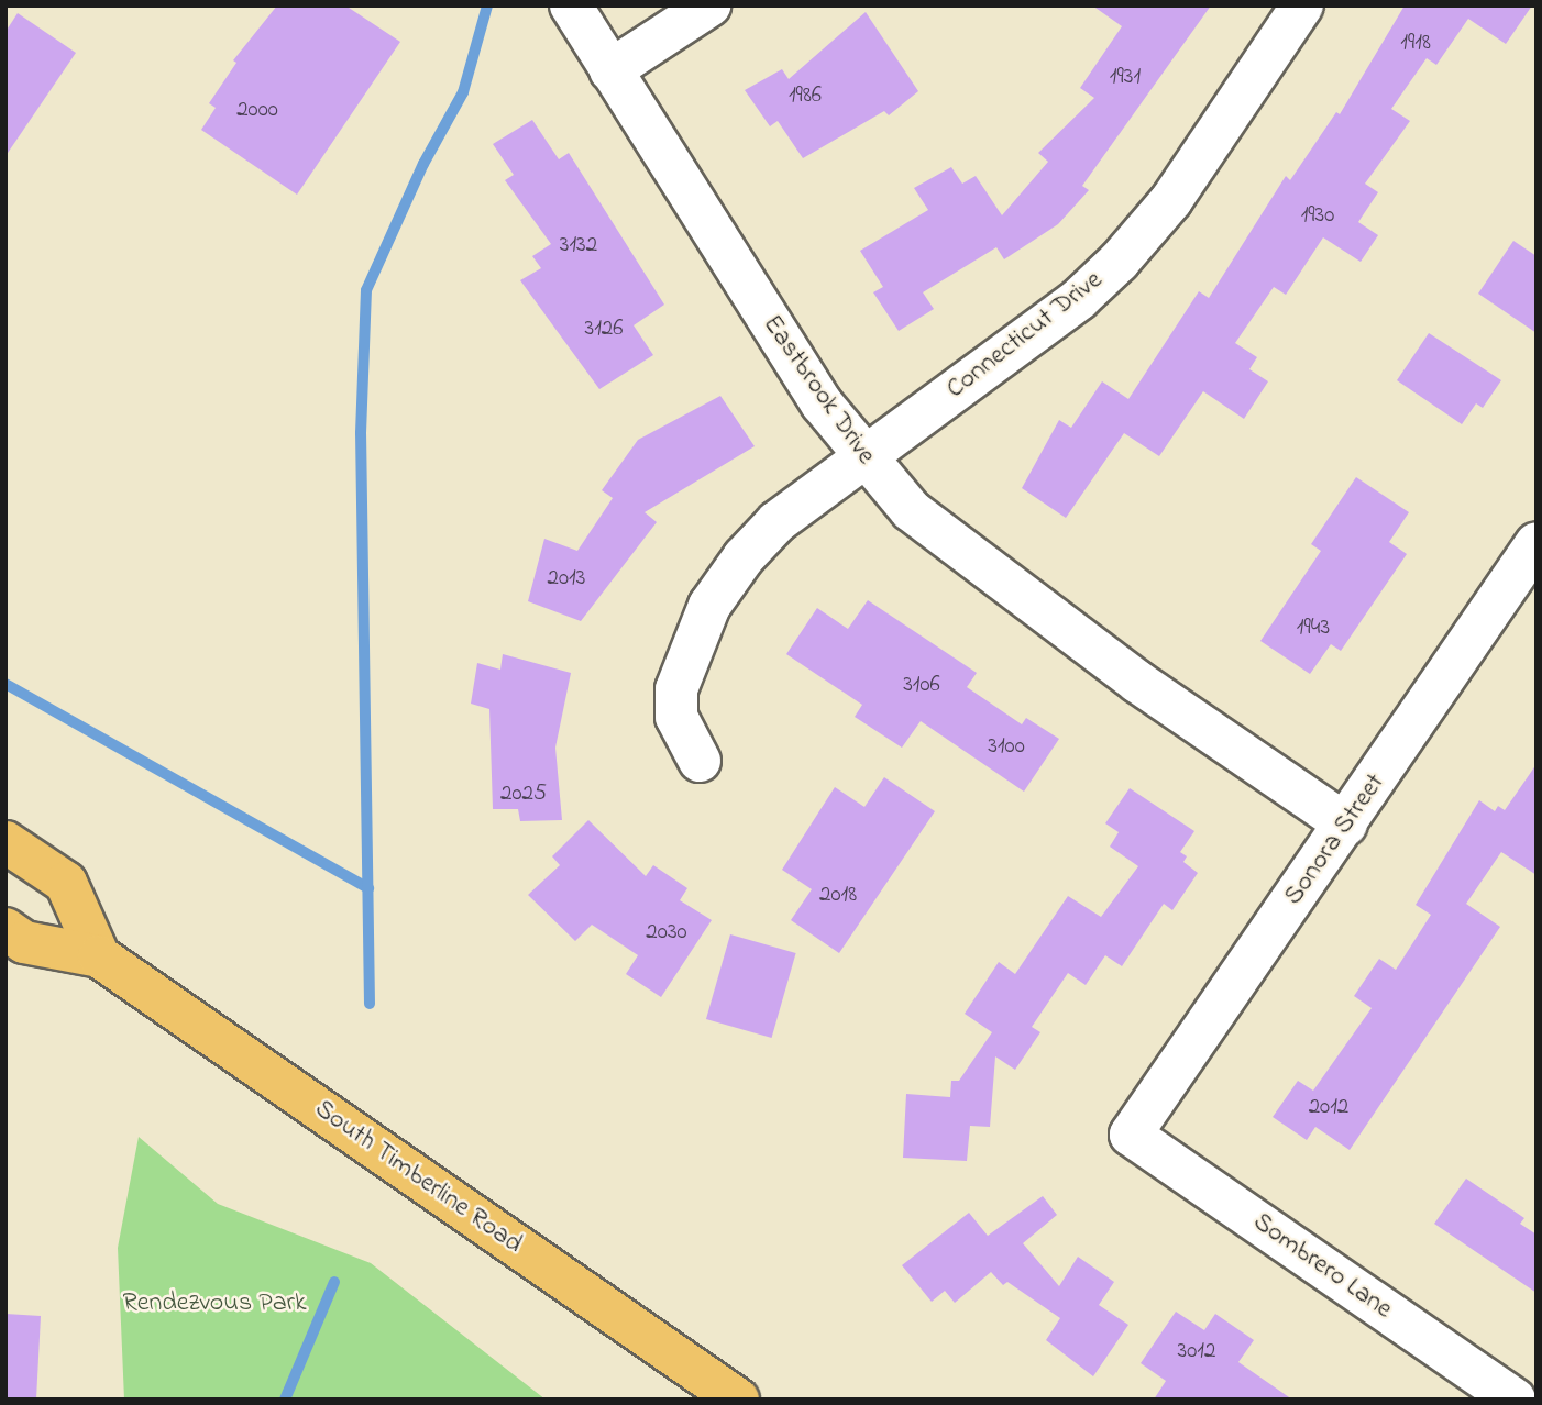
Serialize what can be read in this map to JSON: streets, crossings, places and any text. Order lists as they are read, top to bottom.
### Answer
{
  "streets": {
    "main road": ["South Timberline Road"],
    "street": [
      "Connecticut Drive",
      "Eastbrook Drive",
      "Sonora Street",
      "Sombrero Lane"
    ]
  },
  "crossings": [
    ["Connecticut Drive", "Eastbrook Drive"],
    ["Eastbrook Drive", "Sonora Street"],
    ["Sonora Street", "Sombrero Lane"]
  ],
  "parks": ["Rendezvous Park"],
  "house_numbers": [
    "1918",
    "1931",
    "1986",
    "2000",
    "1930",
    "3132",
    "3126",
    "2013",
    "1943",
    "3106",
    "3100",
    "2025",
    "2018",
    "2030",
    "2012",
    "3012"
  ]
}
